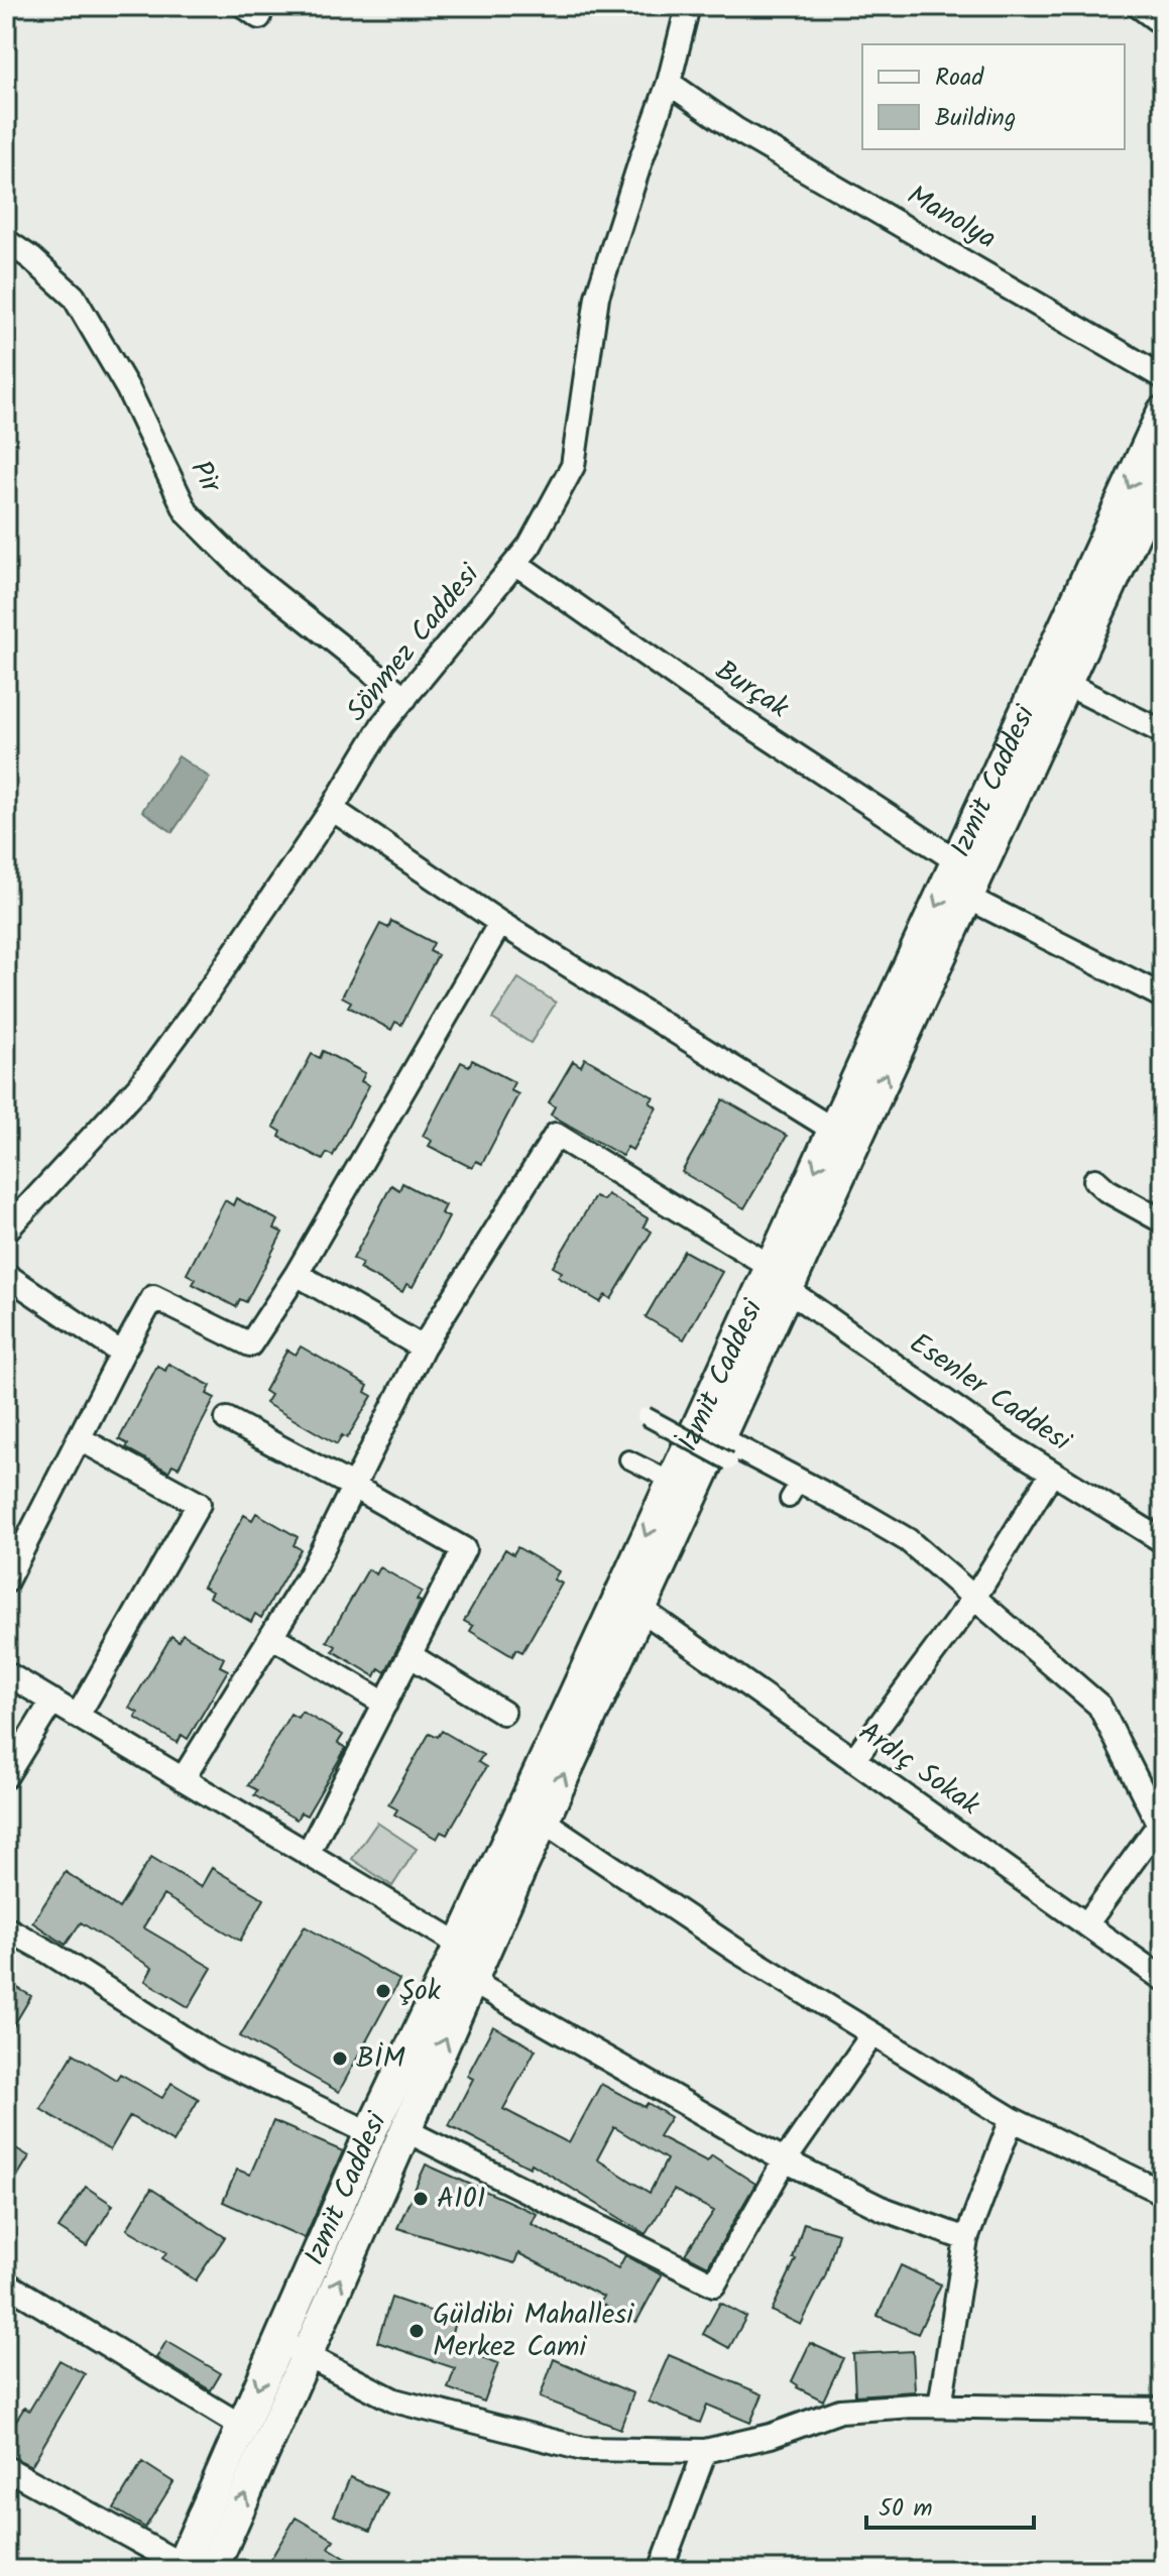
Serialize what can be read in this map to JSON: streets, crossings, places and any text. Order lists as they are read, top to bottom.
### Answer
{
  "streets": {
    "main road": ["İzmit Caddesi"],
    "street": [
      "Manolya",
      "Pir",
      "Sönmez Caddesi",
      "Burçak",
      "Esenler Caddesi",
      "Ardıç Sokak"
    ]
  },
  "crossings": [
    ["Manolya", "Sönmez Caddesi"],
    ["Pir", "Sönmez Caddesi"],
    ["Sönmez Caddesi", "Burçak"],
    ["Burçak", "İzmit Caddesi"],
    ["İzmit Caddesi", "Esenler Caddesi"],
    ["İzmit Caddesi", "Ardıç Sokak"]
  ],
  "places": [
    "Şok",
    "BİM",
    "A101",
    "Güldibi Mahallesi Merkez Cami"
  ],
  "legend": ["Road", "Building"],
  "scale_bar": "50 m"
}
